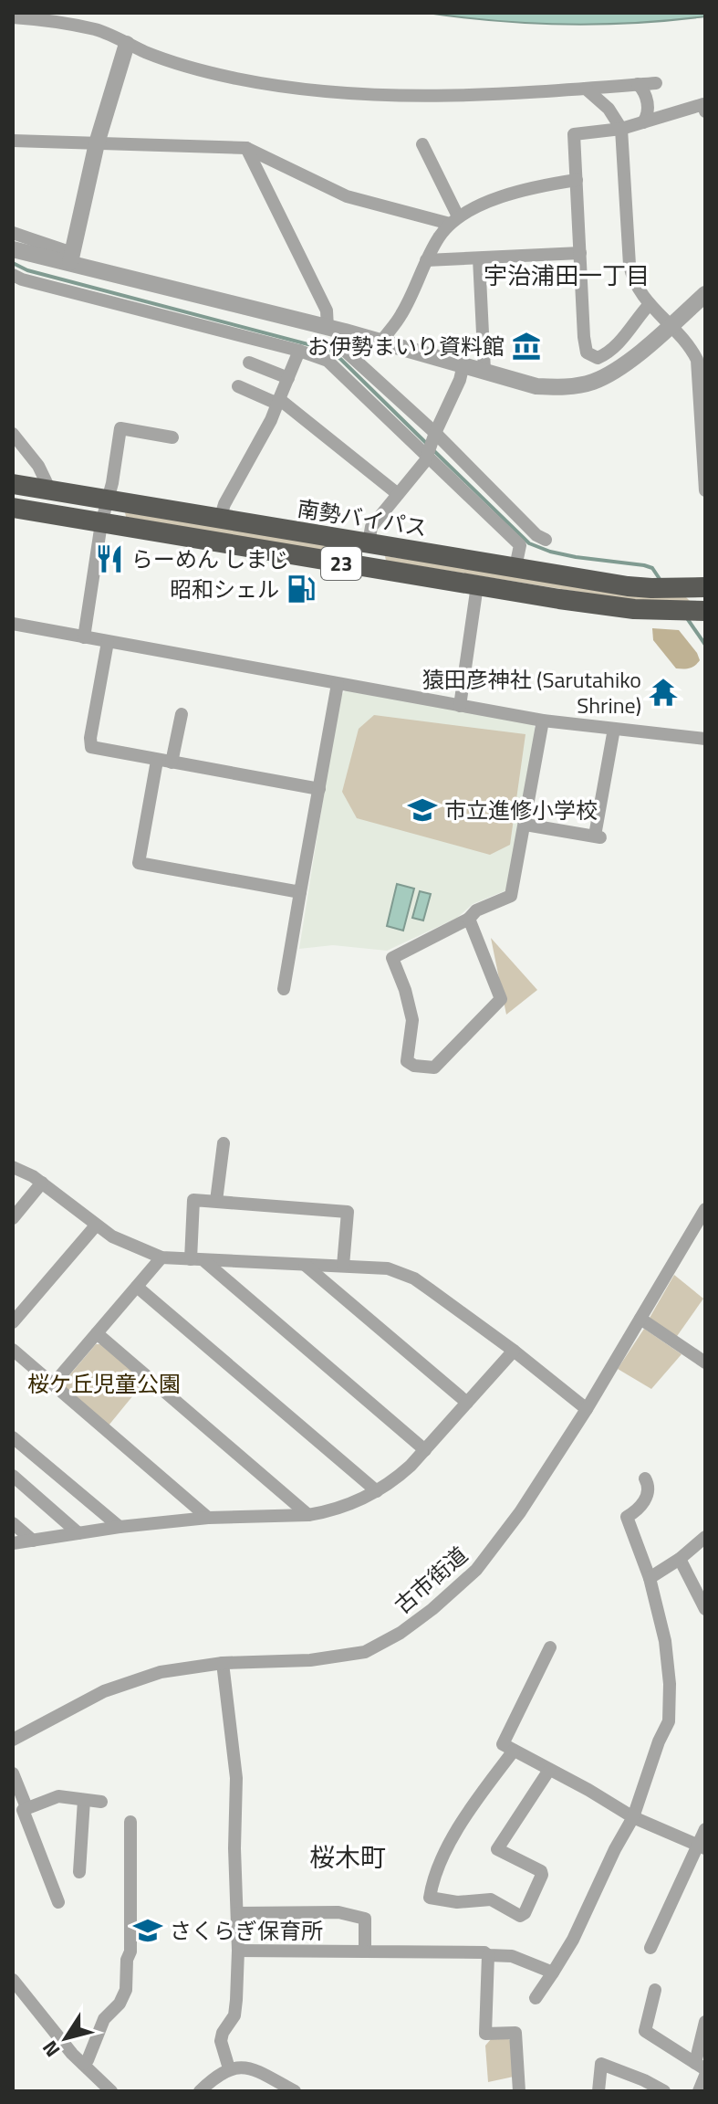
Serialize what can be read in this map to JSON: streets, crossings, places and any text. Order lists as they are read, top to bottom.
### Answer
{
  "streets": {
    "highway": ["南勢バイパス", "23"],
    "street": ["古市街道"]
  },
  "districts": ["宇治浦田一丁目", "桜木町"],
  "parks": ["桜ケ丘児童公園"],
  "places": {
    "museum": ["お伊勢まいり資料館"],
    "restaurant": ["らーめん しまじ"],
    "fuel station": ["昭和シェル"],
    "temple": ["猿田彦神社 (Sarutahiko Shrine)"],
    "school or university": ["市立進修小学校", "さくらぎ保育所"]
  },
  "north": "bottom left"
}
